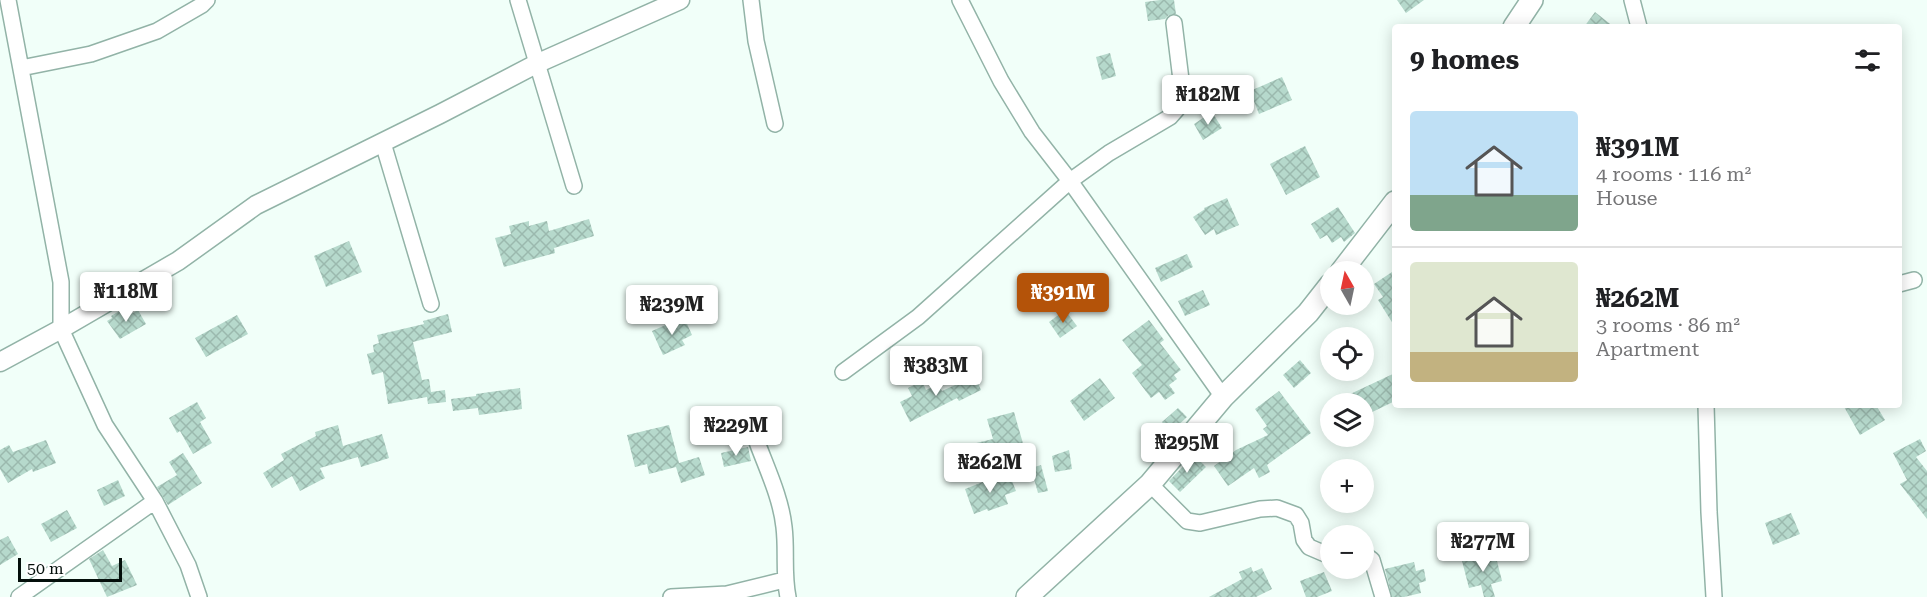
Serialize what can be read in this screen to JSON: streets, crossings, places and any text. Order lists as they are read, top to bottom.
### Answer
{
  "scale_bar": "50 m",
  "north": "top",
  "page": {
    "heading": "9 homes",
    "price": [
      "₦182M",
      "₦118M",
      "₦391M",
      "₦239M",
      "₦383M",
      "₦229M",
      "₦295M",
      "₦262M",
      "₦277M"
    ],
    "list": [
      {
        "name": "₦391M",
        "note": "4 rooms · 116 m² · House"
      },
      {
        "name": "₦262M",
        "note": "3 rooms · 86 m² · Apartment"
      }
    ],
    "map_buttons": ["+", "−"],
    "scale": "50 m"
  }
}
